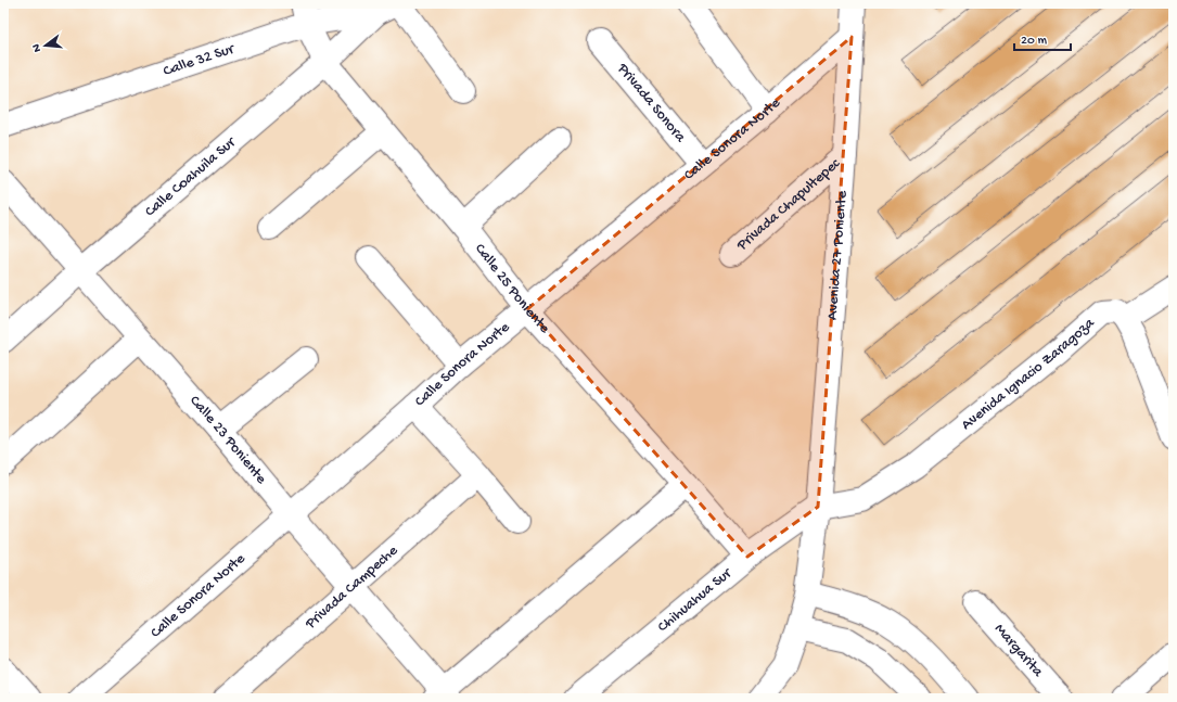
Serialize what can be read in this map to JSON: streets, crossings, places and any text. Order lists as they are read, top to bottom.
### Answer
{
  "streets": {
    "street": [
      "Calle 32 Sur",
      "Privada Sonora",
      "Calle Sonora Norte",
      "Calle Coahuila Sur",
      "Privada Chapultepec",
      "Avenida 27 Poniente",
      "Calle 25 Poniente",
      "Avenida Ignacio Zaragoza",
      "Calle 23 Poniente",
      "Privada Campeche",
      "Chihuahua Sur",
      "Margarita"
    ]
  },
  "crossings": [
    ["Calle 32 Sur", "Calle Coahuila Sur"],
    ["Calle 32 Sur", "Calle 25 Poniente"],
    ["Privada Sonora", "Calle Sonora Norte"],
    ["Calle Sonora Norte", "Avenida 27 Poniente"],
    ["Calle Sonora Norte", "Calle 25 Poniente"],
    ["Calle Sonora Norte", "Calle 23 Poniente"],
    ["Calle Coahuila Sur", "Calle 25 Poniente"],
    ["Calle Coahuila Sur", "Calle 23 Poniente"],
    ["Privada Chapultepec", "Avenida 27 Poniente"],
    ["Avenida 27 Poniente", "Avenida Ignacio Zaragoza"],
    ["Avenida 27 Poniente", "Chihuahua Sur"],
    ["Calle 25 Poniente", "Chihuahua Sur"],
    ["Avenida Ignacio Zaragoza", "Chihuahua Sur"],
    ["Calle 23 Poniente", "Privada Campeche"]
  ],
  "scale_bar": "20 m",
  "north": "left"
}
